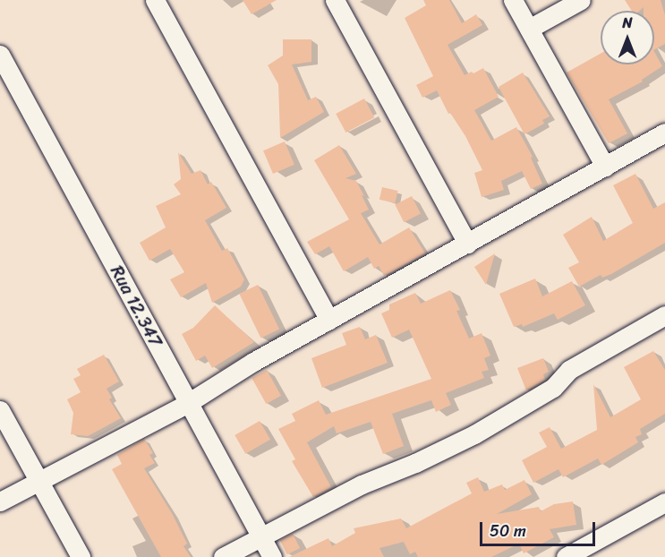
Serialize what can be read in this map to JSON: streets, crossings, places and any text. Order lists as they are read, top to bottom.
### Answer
{
  "streets": {
    "street": ["Rua 12.347"]
  },
  "scale_bar": "50 m",
  "north": "top"
}
